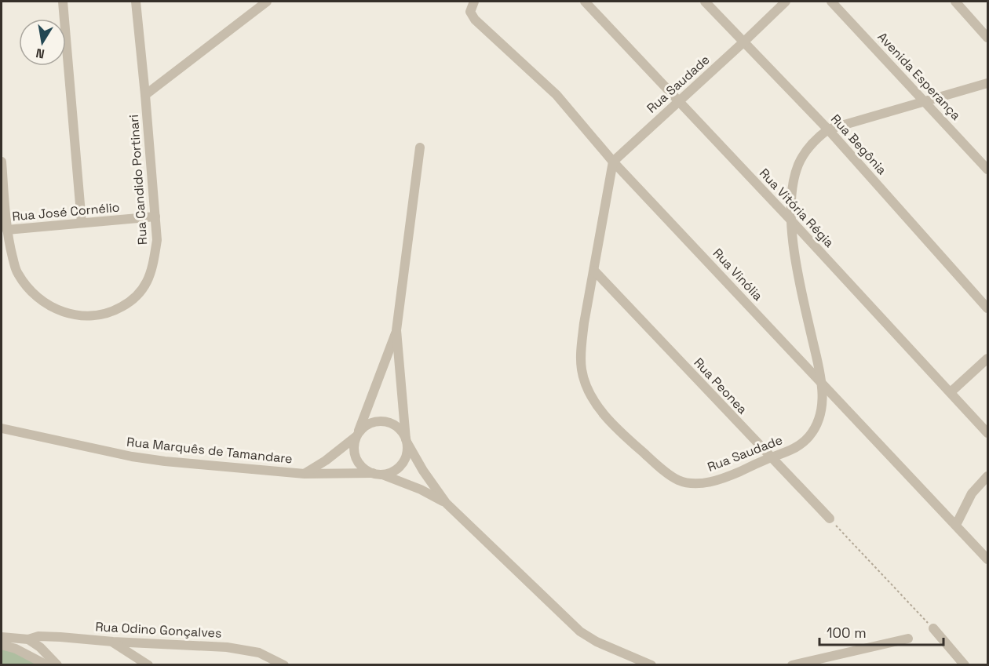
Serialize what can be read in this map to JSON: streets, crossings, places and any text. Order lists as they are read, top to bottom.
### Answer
{
  "streets": {
    "street": [
      "Avenida Esperança",
      "Rua Saudade",
      "Rua Begônia",
      "Rua Candido Portinari",
      "Rua Vitória Régia",
      "Rua José Cornélio",
      "Rua Vinólia",
      "Rua Peonea",
      "Rua Marquês de Tamandare",
      "Rua Odino Gonçalves"
    ]
  },
  "crossings": [
    ["Avenida Esperança", "Rua Saudade"],
    ["Rua Saudade", "Rua Begônia"],
    ["Rua Saudade", "Rua Vitória Régia"],
    ["Rua Saudade", "Rua Vinólia"],
    ["Rua Saudade", "Rua Peonea"],
    ["Rua Candido Portinari", "Rua José Cornélio"]
  ],
  "scale_bar": "100 m",
  "north": "bottom"
}
